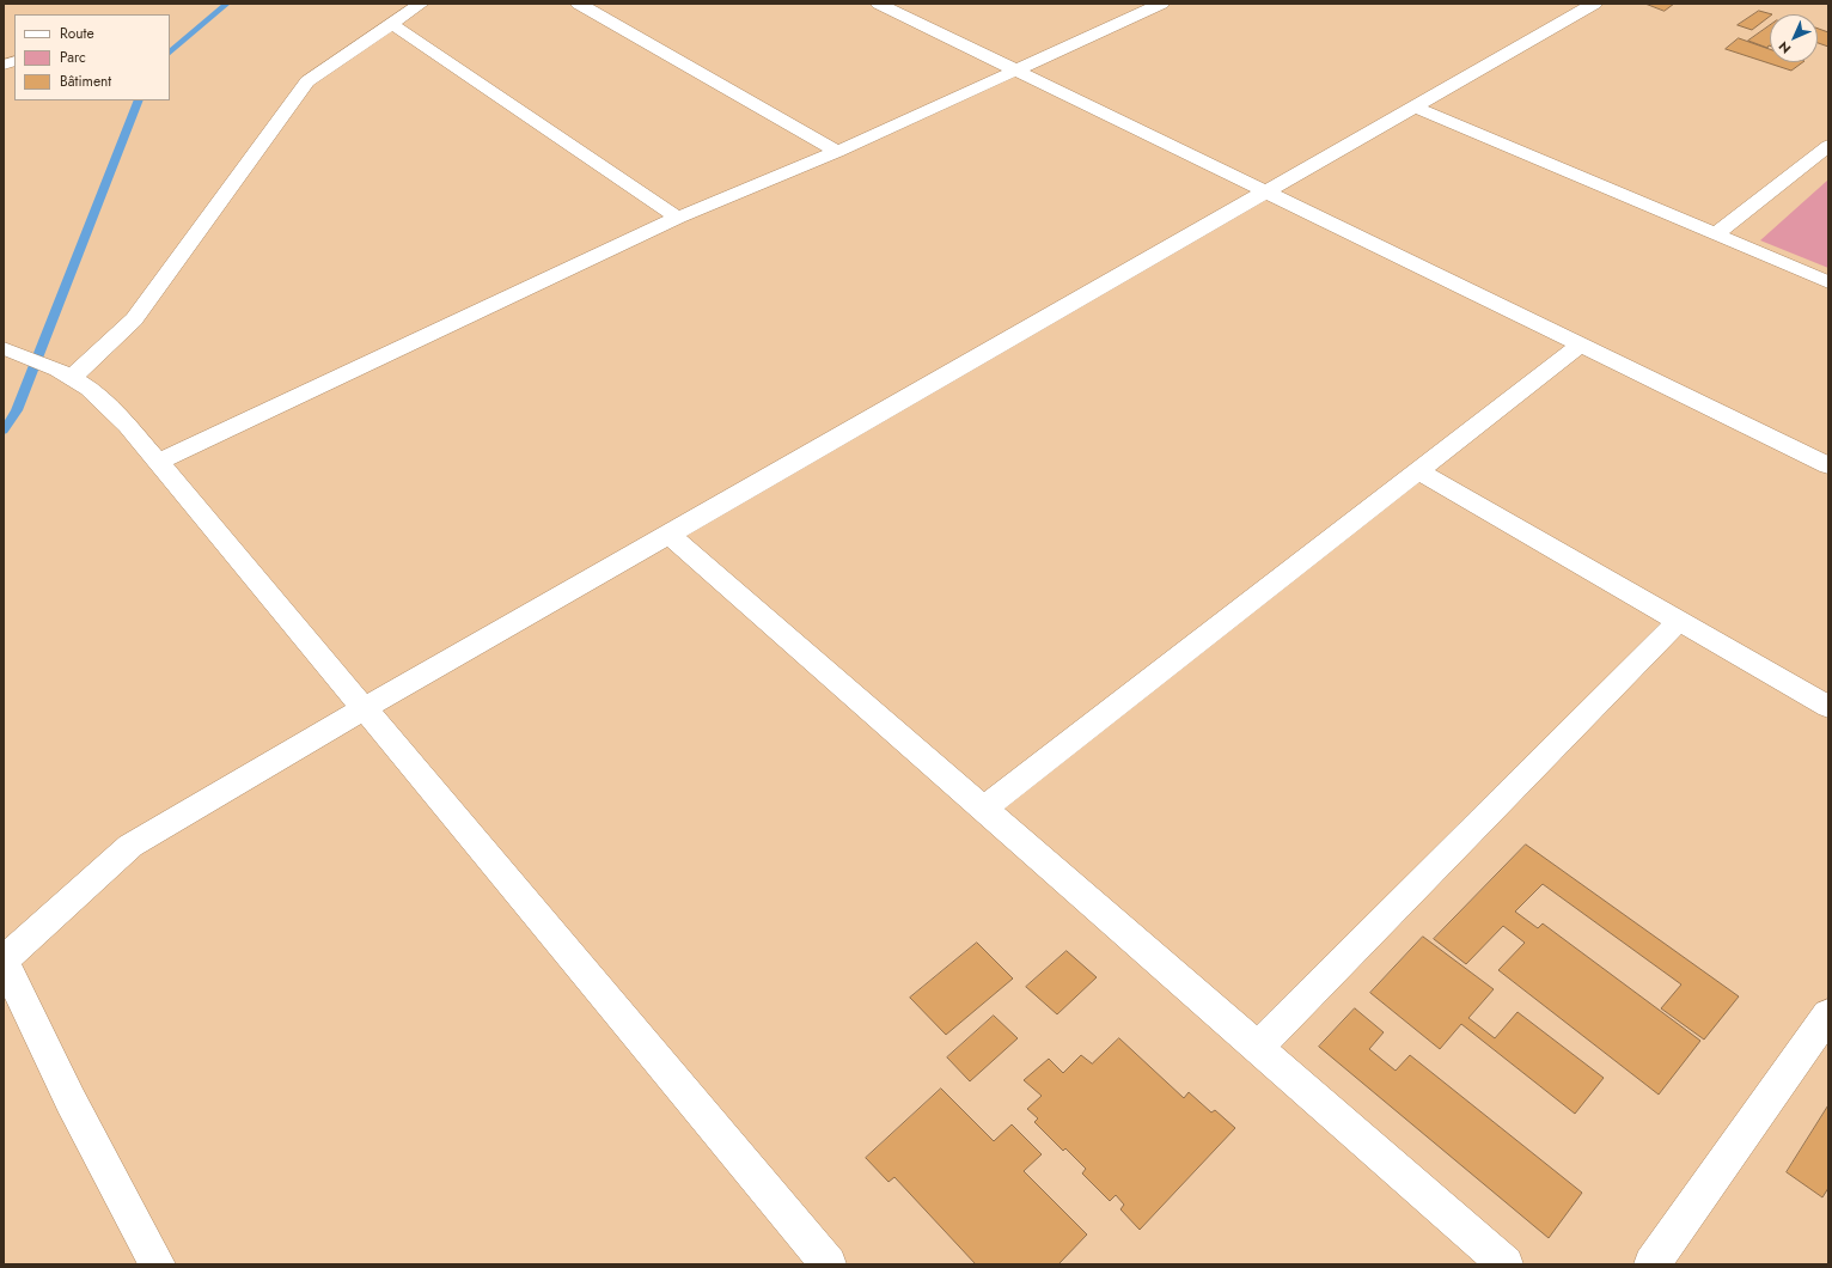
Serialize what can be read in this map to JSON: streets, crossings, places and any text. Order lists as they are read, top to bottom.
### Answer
{
  "legend": ["Route", "Parc", "Bâtiment"],
  "north": "bottom left"
}
